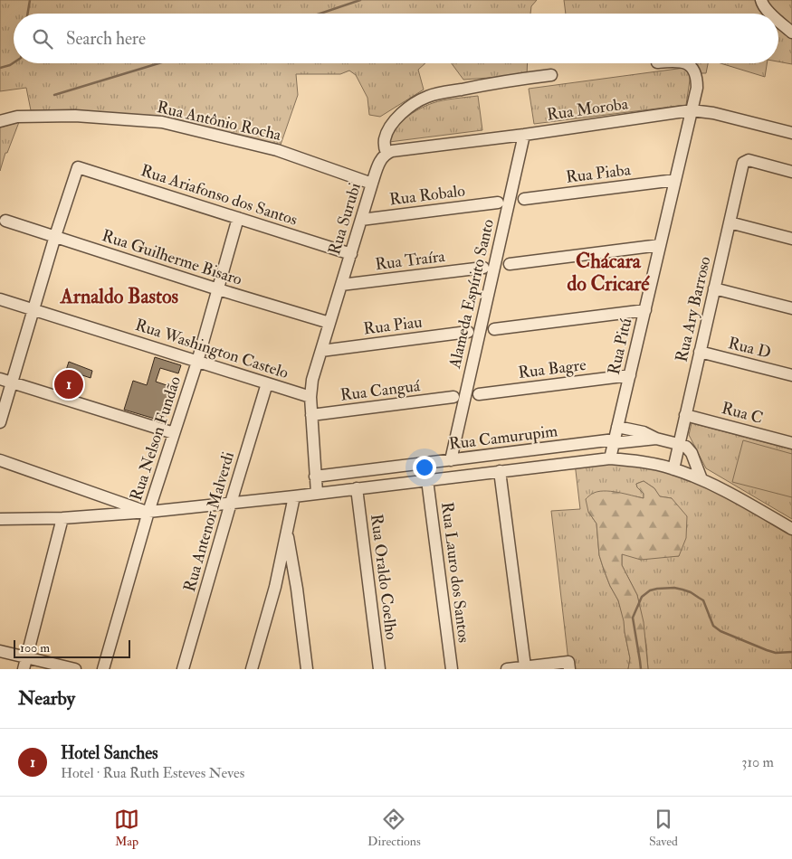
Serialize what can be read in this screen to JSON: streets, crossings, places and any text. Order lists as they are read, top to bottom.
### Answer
{
  "streets": {
    "street": [
      "Rua Moroba",
      "Rua Antônio Rocha",
      "Rua Piaba",
      "Rua Ariafonso dos Santos",
      "Rua Robalo",
      "Rua Surubi",
      "Rua Guilherme Bisaro",
      "Rua Traíra",
      "Alameda Espírito Santo",
      "Rua Ary Barroso",
      "Rua Piau",
      "Rua Pitú",
      "Rua D",
      "Rua Washington Castelo",
      "Rua Bagre",
      "Rua Canguá",
      "Rua C",
      "Rua Camurupim",
      "Rua Nelson Fundão",
      "Rua Antenor Malverdi",
      "Rua Lauro dos Santos",
      "Rua Oraldo Coelho"
    ]
  },
  "crossings": [
    ["Rua Moroba", "Rua Surubi"],
    ["Rua Moroba", "Alameda Espírito Santo"],
    ["Rua Moroba", "Rua Pitú"],
    ["Rua Antônio Rocha", "Rua Surubi"],
    ["Rua Piaba", "Rua Pitú"],
    ["Rua Ariafonso dos Santos", "Rua Surubi"],
    ["Rua Ariafonso dos Santos", "Rua Guilherme Bisaro"],
    ["Rua Ariafonso dos Santos", "Rua Nelson Fundão"],
    ["Rua Robalo", "Rua Surubi"],
    ["Rua Surubi", "Rua Guilherme Bisaro"],
    ["Rua Surubi", "Rua Traíra"],
    ["Rua Surubi", "Rua Piau"],
    ["Rua Surubi", "Rua Washington Castelo"],
    ["Rua Surubi", "Rua Canguá"],
    ["Rua Surubi", "Rua Camurupim"],
    ["Rua Guilherme Bisaro", "Rua Nelson Fundão"],
    ["Alameda Espírito Santo", "Rua Camurupim"],
    ["Rua Ary Barroso", "Rua D"],
    ["Rua Ary Barroso", "Rua C"],
    ["Rua Pitú", "Rua Bagre"],
    ["Rua Pitú", "Rua Camurupim"],
    ["Rua Washington Castelo", "Rua Nelson Fundão"],
    ["Rua Washington Castelo", "Rua Antenor Malverdi"],
    ["Rua Camurupim", "Rua Lauro dos Santos"]
  ],
  "districts": ["Chácara do Cricaré", "Arnaldo Bastos"],
  "scale_bar": "100 m",
  "page": {
    "search": "Search here",
    "pins": "1",
    "scale": "100 m",
    "heading": "Nearby",
    "list": [
      {
        "mark": "1",
        "name": "Hotel Sanches",
        "note": "Hotel · Rua Ruth Esteves Neves",
        "value": "310 m"
      }
    ],
    "nav": ["Map", "Directions", "Saved"]
  }
}
